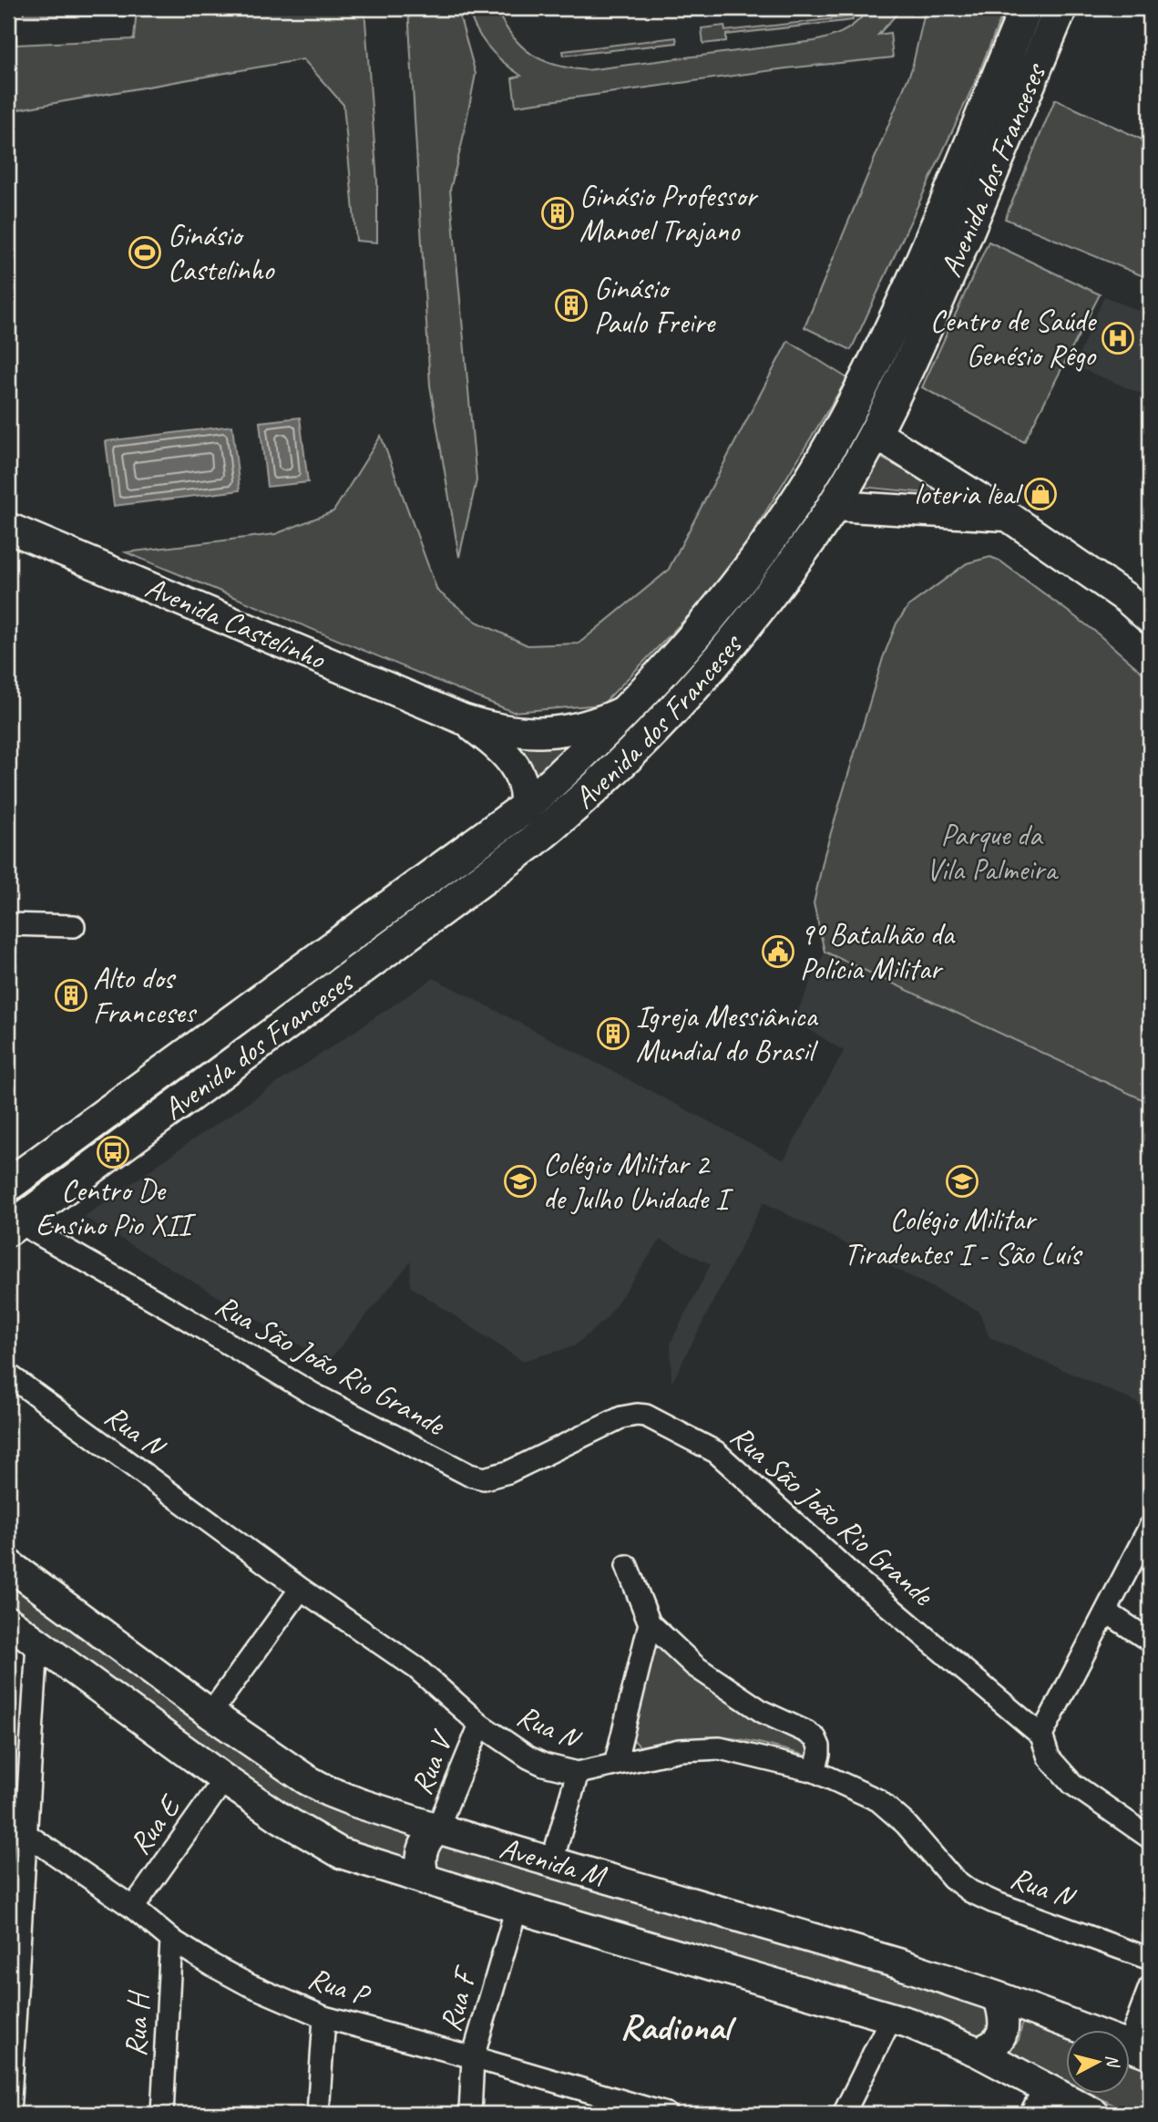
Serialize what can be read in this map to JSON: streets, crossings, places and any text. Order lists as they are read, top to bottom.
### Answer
{
  "streets": {
    "main road": ["Avenida dos Franceses"],
    "street": [
      "Avenida Castelinho",
      "Rua São João Rio Grande",
      "Rua N",
      "Rua V",
      "Rua E",
      "Avenida M",
      "Rua P",
      "Rua F",
      "Rua H"
    ]
  },
  "crossings": [
    ["Avenida dos Franceses", "Avenida Castelinho"],
    ["Avenida dos Franceses", "Rua São João Rio Grande"],
    ["Rua N", "Rua V"],
    ["Rua V", "Avenida M"],
    ["Rua E", "Avenida M"],
    ["Rua E", "Rua P"],
    ["Avenida M", "Rua F"],
    ["Rua P", "Rua F"],
    ["Rua P", "Rua H"]
  ],
  "districts": ["Radional"],
  "parks": ["Parque da Vila Palmeira"],
  "places": {
    "building": [
      "Ginásio Professor Manoel Trajano",
      "Ginásio Paulo Freire",
      "Alto dos Franceses",
      "Igreja Messiânica Mundial do Brasil"
    ],
    "sports": ["Ginásio Castelinho"],
    "hospital": ["Centro de Saúde Genésio Rêgo"],
    "shop": ["loteria leal"],
    "public building": ["9º Batalhão da Polícia Militar"],
    "bus stop": ["Centro De Ensino Pio XII"],
    "school or university": ["Colégio Militar 2 de Julho Unidade I", "Colégio Militar Tiradentes I - São Luís"]
  },
  "north": "right"
}
